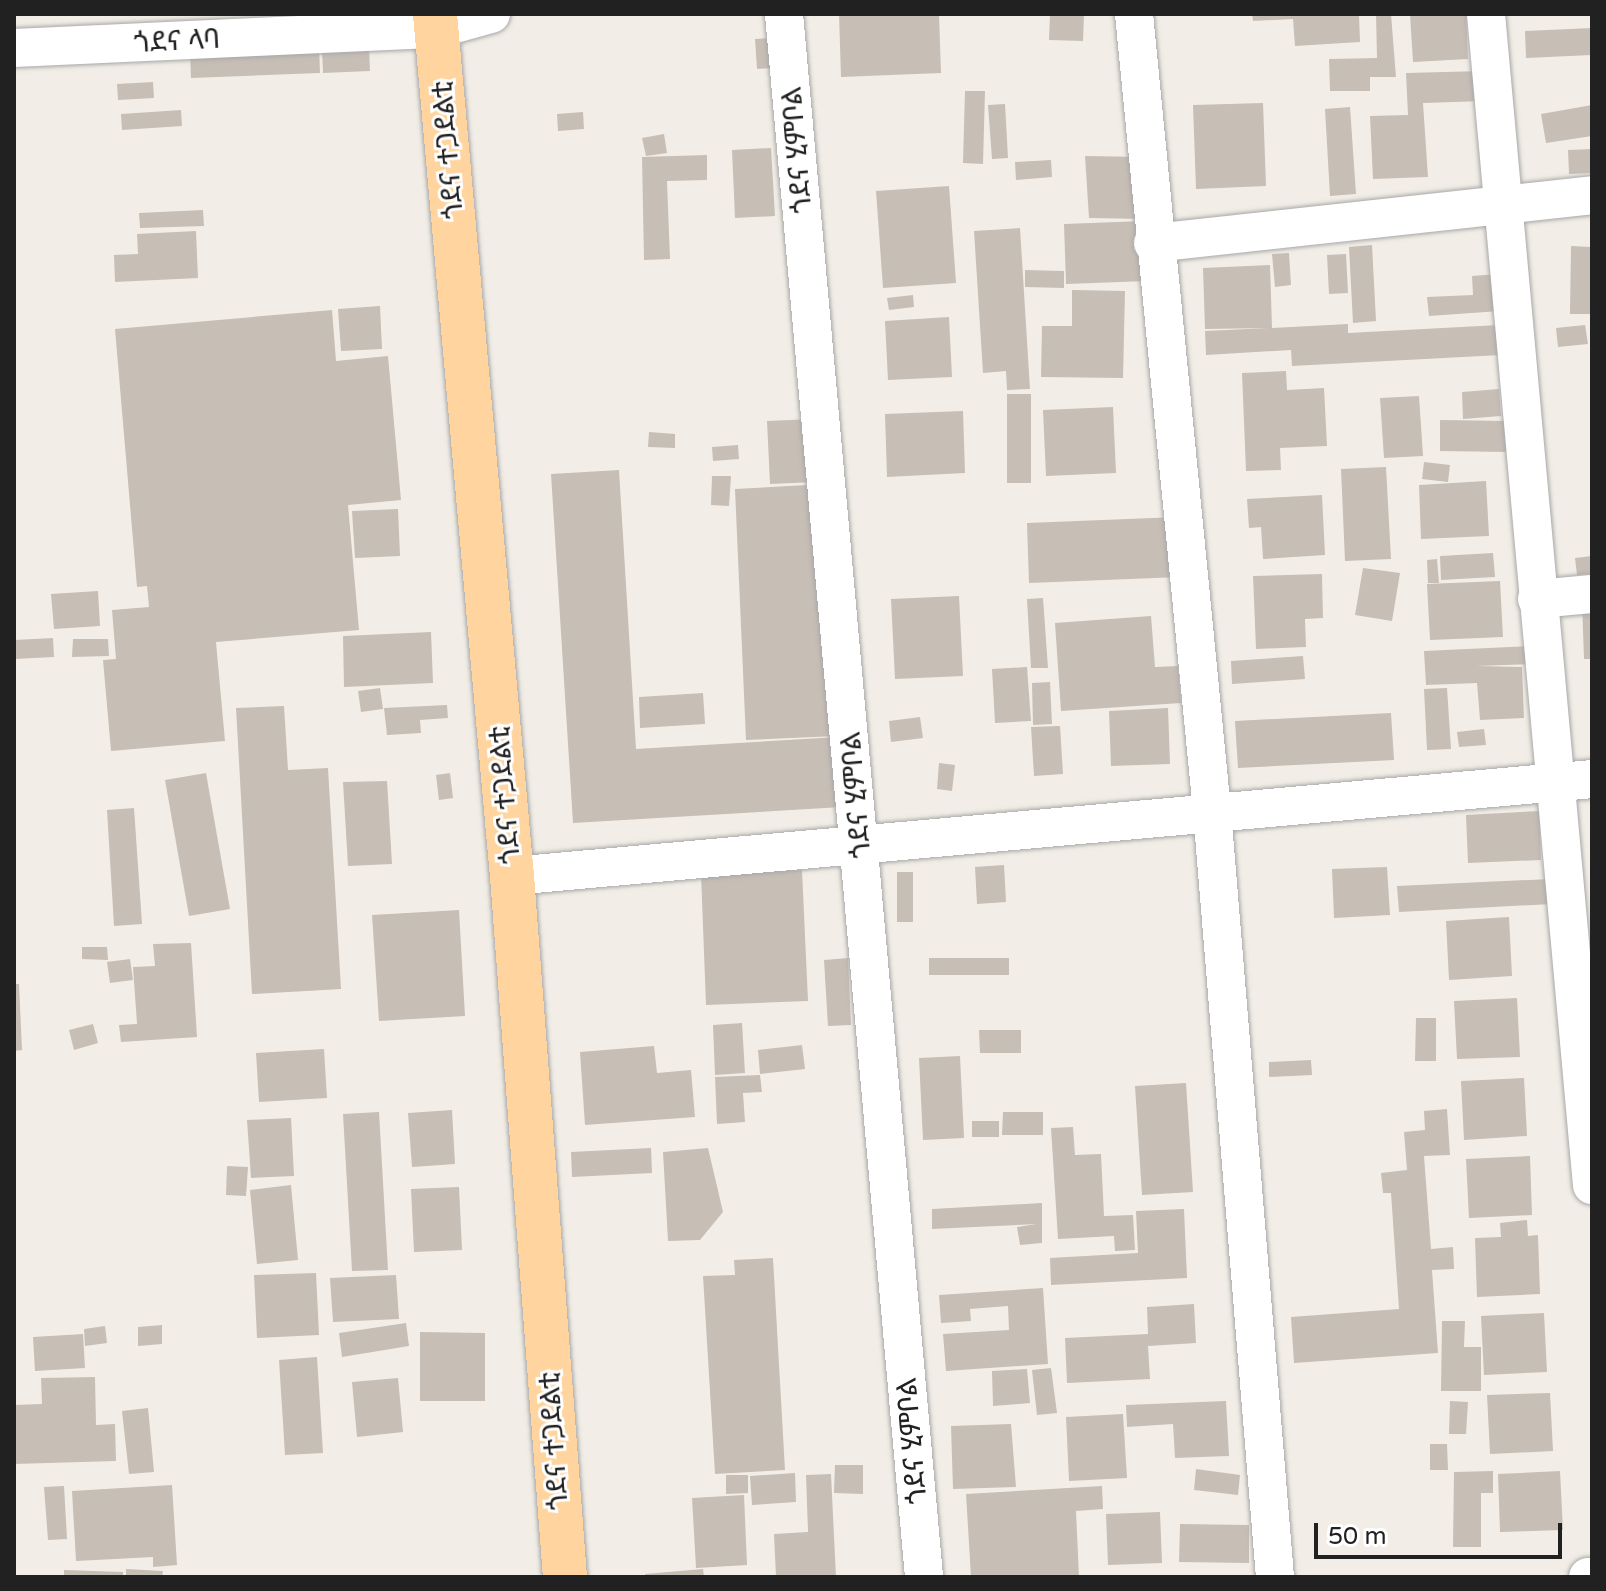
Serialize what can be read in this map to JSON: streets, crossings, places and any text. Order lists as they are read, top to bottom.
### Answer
{
  "streets": {
    "main road": ["ጎደና ተጋደልቲ"],
    "street": ["ጎደና ላባ", "ጎደና ሂምቦል"]
  },
  "crossings": [
    ["ጎደና ላባ", "ጎደና ተጋደልቲ"]
  ],
  "scale_bar": "50 m"
}
